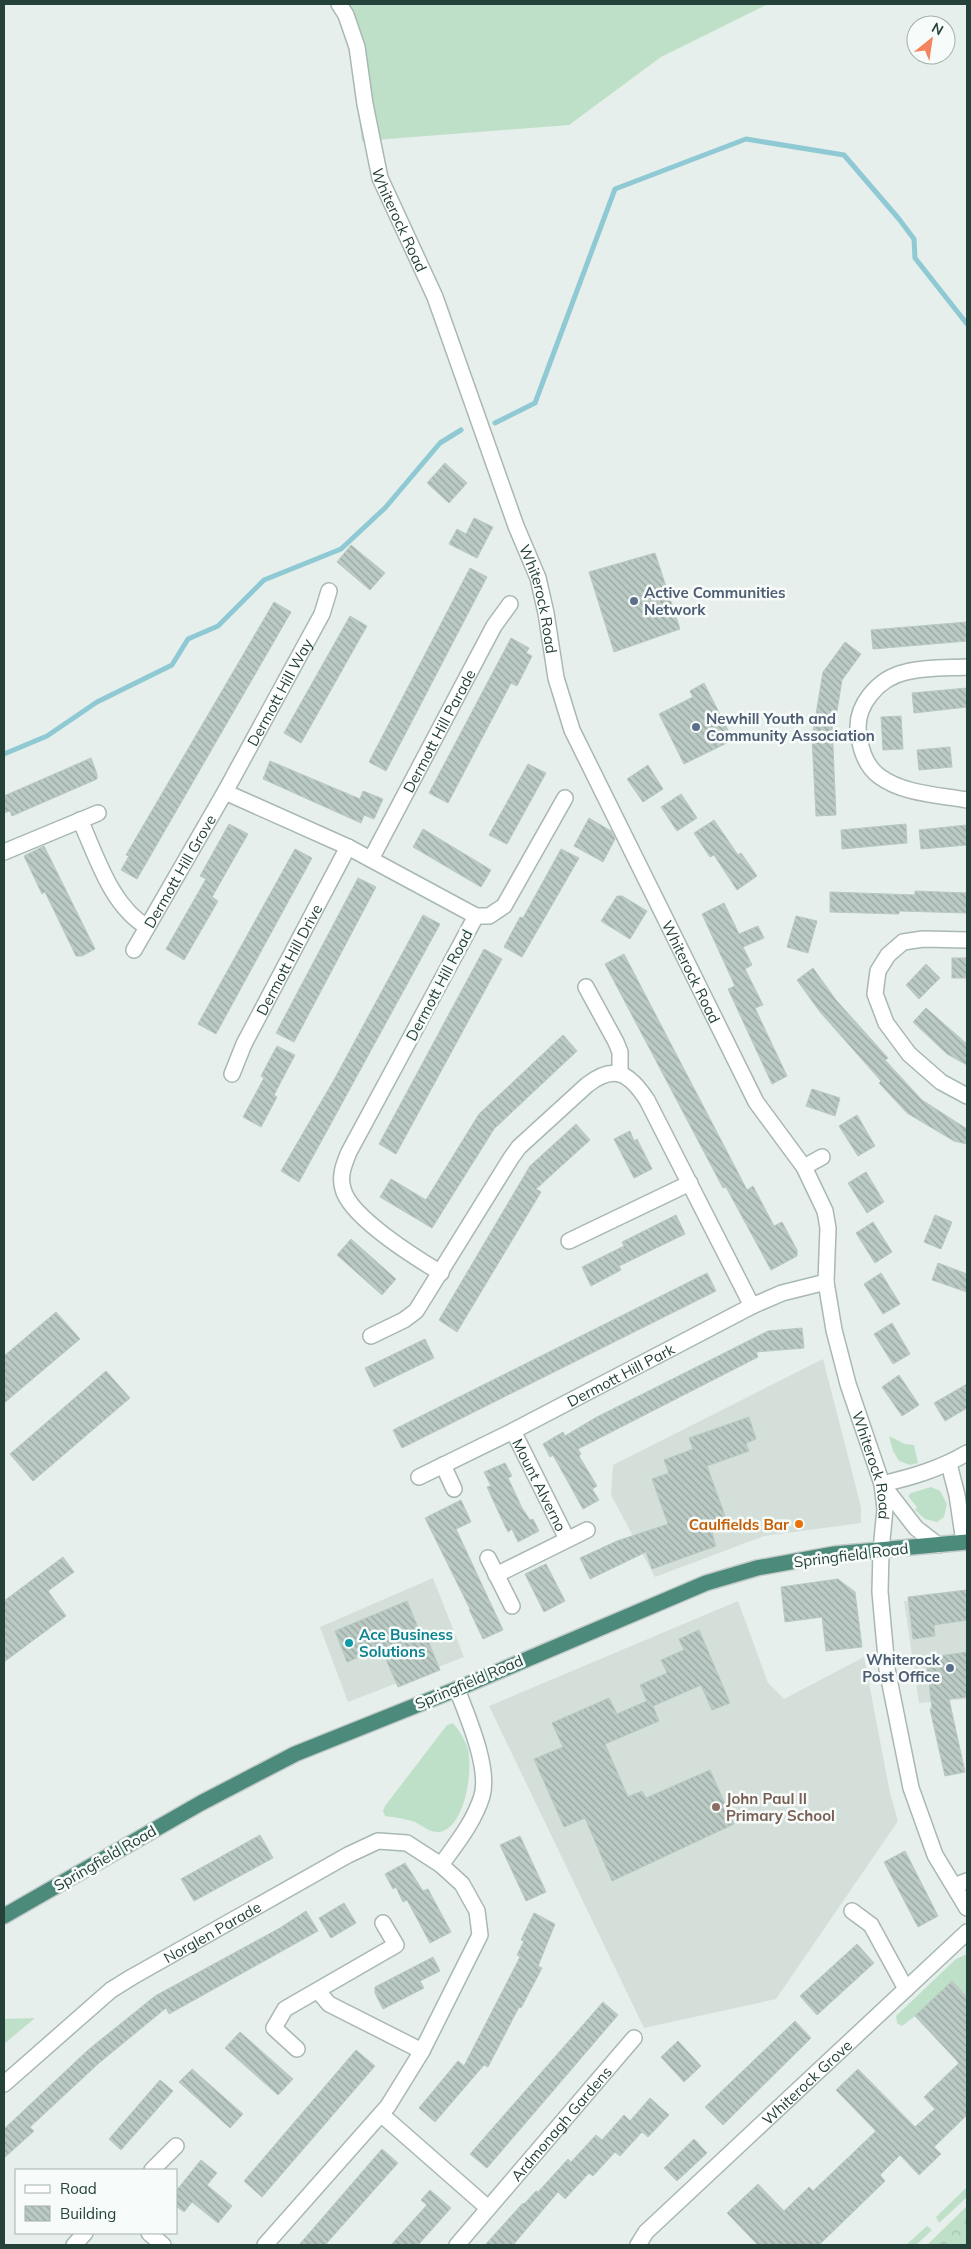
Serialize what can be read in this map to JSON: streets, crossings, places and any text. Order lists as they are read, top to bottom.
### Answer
{
  "streets": {
    "highway": ["Springfield Road"],
    "street": [
      "Whiterock Road",
      "Dermott Hill Way",
      "Dermott Hill Parade",
      "Dermott Hill Grove",
      "Dermott Hill Drive",
      "Dermott Hill Road",
      "Dermott Hill Park",
      "Mount Alverno",
      "Norglen Parade",
      "Whiterock Grove",
      "Ardmonagh Gardens"
    ]
  },
  "crossings": [
    ["Whiterock Road", "Dermott Hill Park"],
    ["Whiterock Road", "Springfield Road"],
    ["Dermott Hill Way", "Dermott Hill Grove"],
    ["Dermott Hill Way", "Dermott Hill Road"],
    ["Dermott Hill Parade", "Dermott Hill Road"],
    ["Dermott Hill Grove", "Dermott Hill Road"],
    ["Dermott Hill Drive", "Dermott Hill Road"],
    ["Dermott Hill Park", "Mount Alverno"]
  ],
  "places": [
    "Active Communities Network",
    "Newhill Youth and Community Association",
    "Caulfields Bar",
    "Ace Business Solutions",
    "Whiterock Post Office",
    "John Paul II Primary School"
  ],
  "legend": ["Road", "Building"],
  "north": "top right"
}
